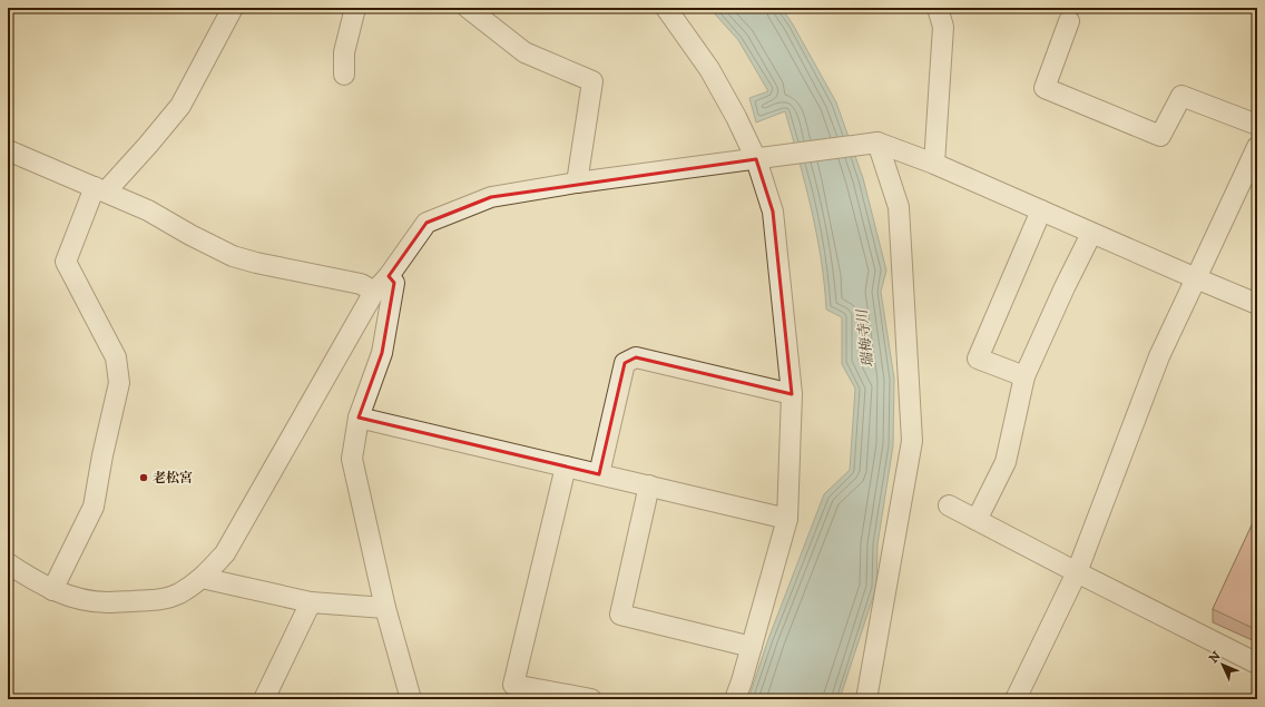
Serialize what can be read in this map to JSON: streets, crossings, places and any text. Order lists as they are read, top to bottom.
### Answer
{
  "water": ["瑞梅寺川"],
  "places": ["老松宮"],
  "north": "top left"
}
